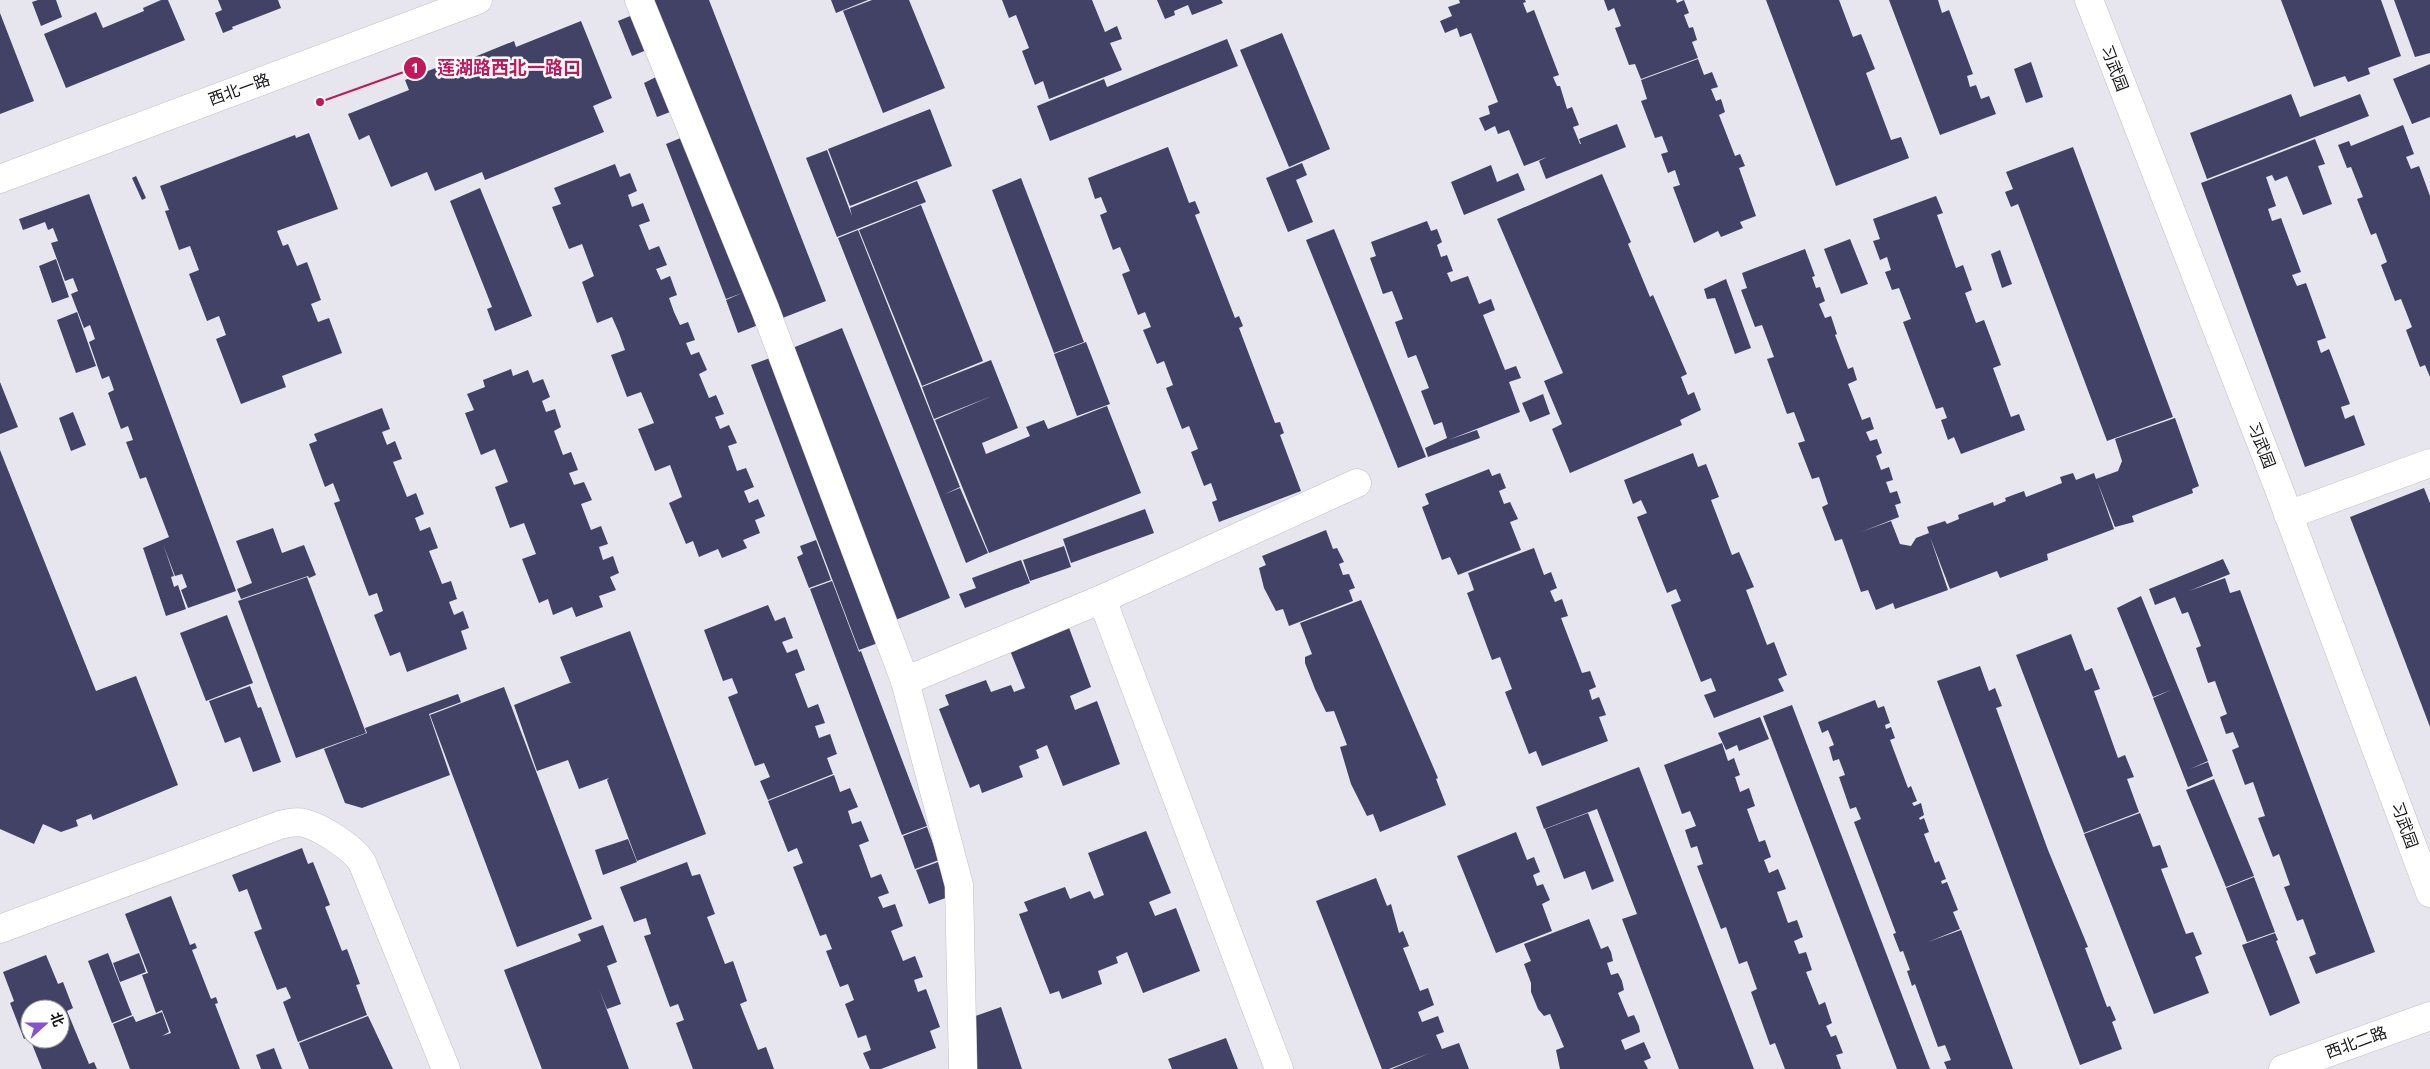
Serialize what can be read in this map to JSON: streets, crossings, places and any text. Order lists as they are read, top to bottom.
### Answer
{
  "streets": {
    "street": ["习武园", "西北一路", "西北二路"]
  },
  "places": ["莲湖路西北一路口"],
  "north": "right"
}
